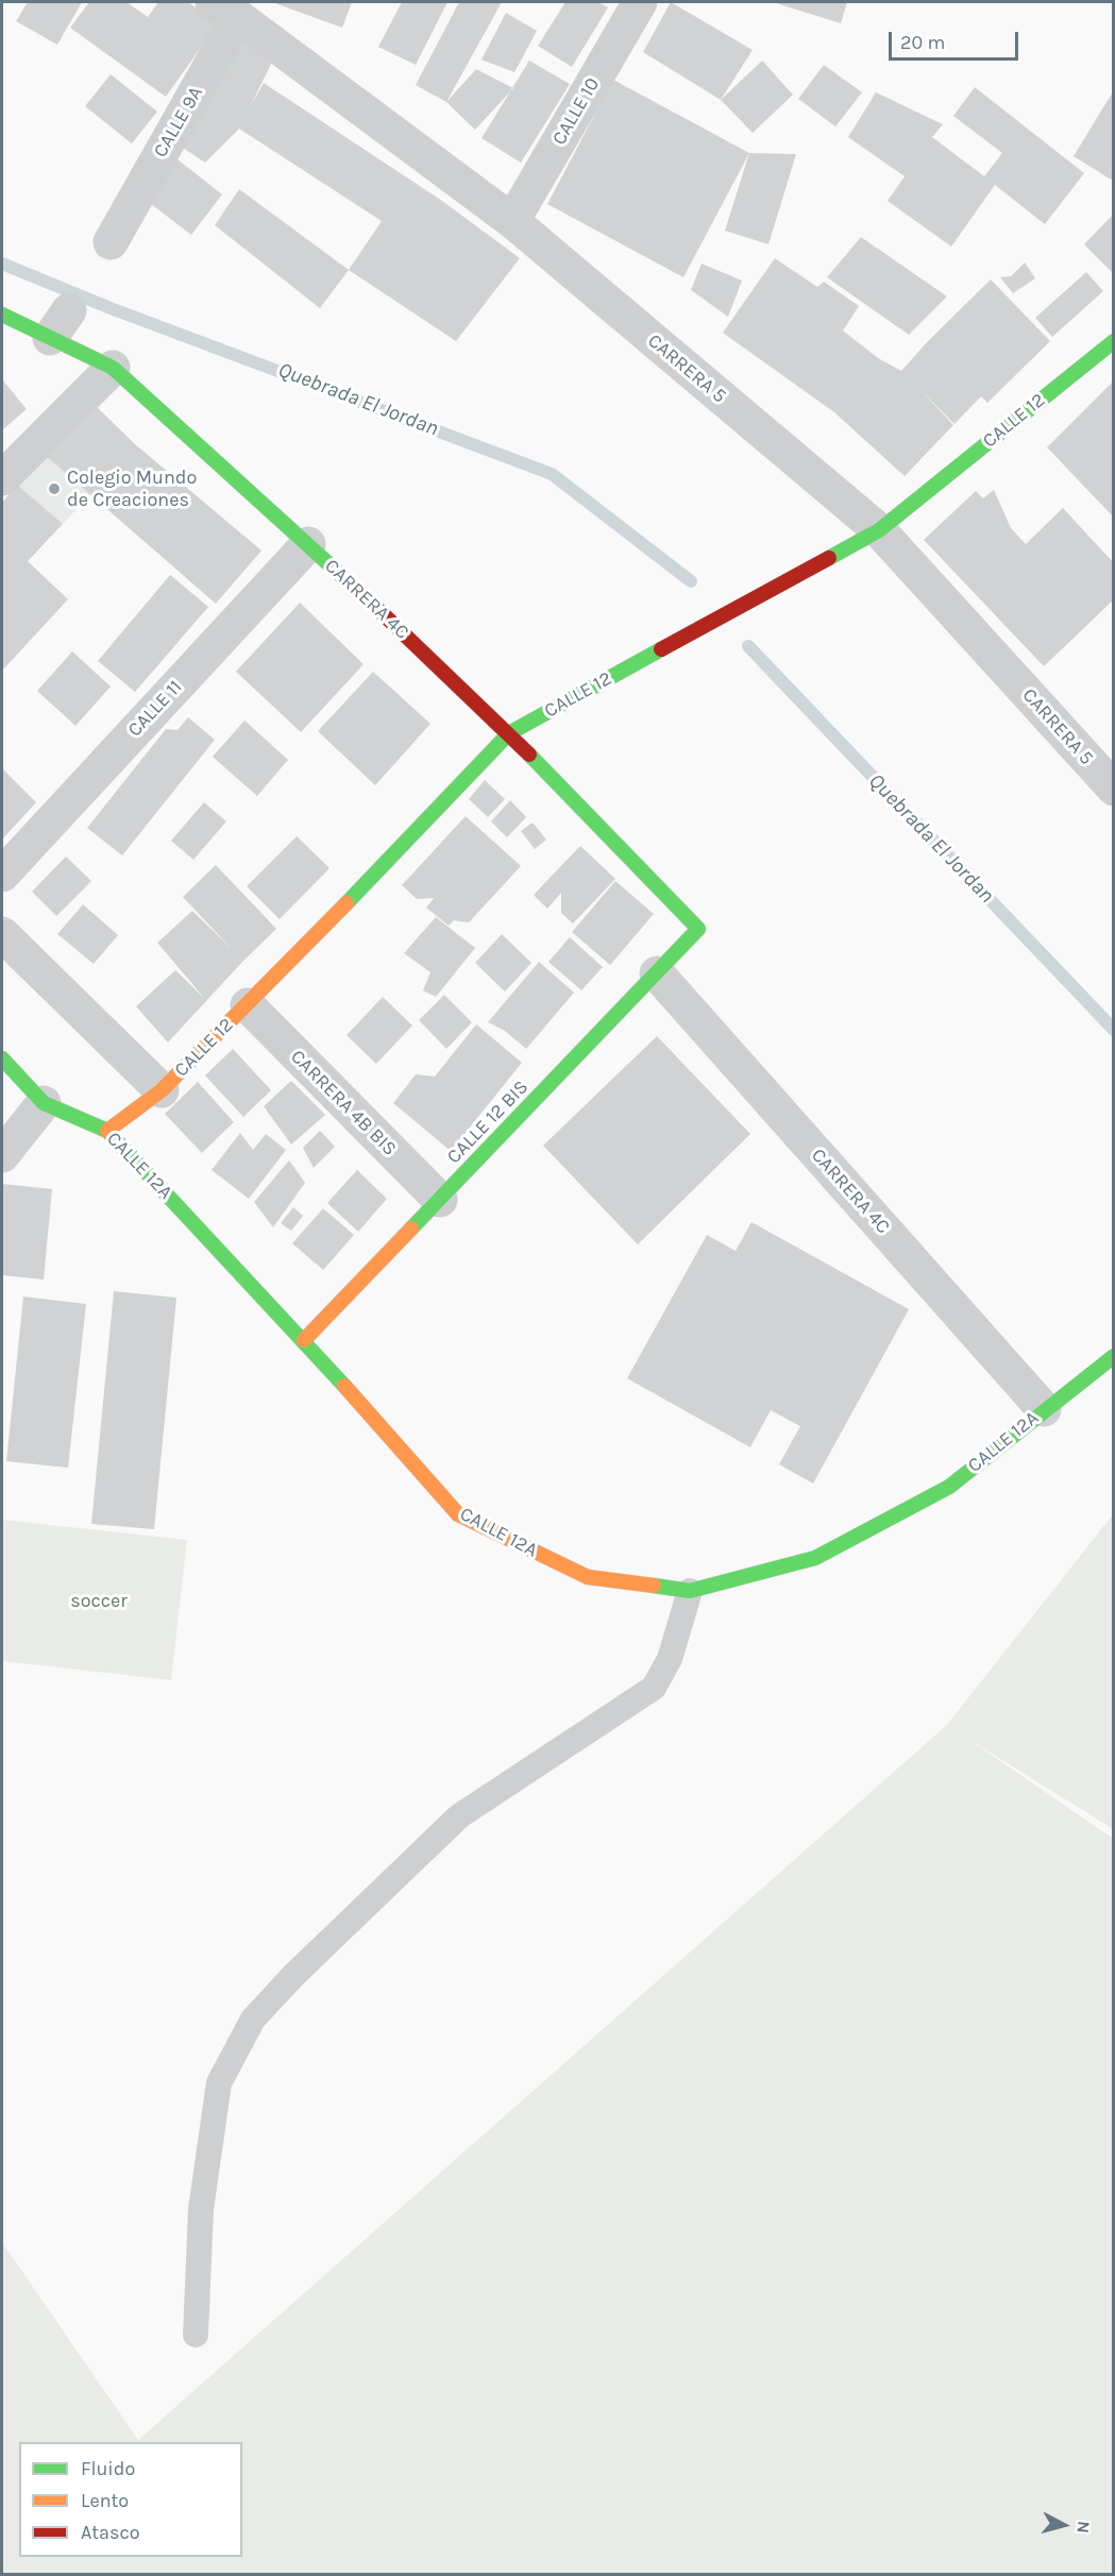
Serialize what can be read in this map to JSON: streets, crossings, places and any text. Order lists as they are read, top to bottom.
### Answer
{
  "streets": {
    "street": [
      "CALLE 10",
      "CALLE 9A",
      "CARRERA 5",
      "CALLE 12",
      "CARRERA 4C",
      "CALLE 11",
      "CARRERA 4B BIS",
      "CALLE 12 BIS",
      "CALLE 12A"
    ]
  },
  "crossings": [
    ["CALLE 10", "CARRERA 5"],
    ["CALLE 9A", "CARRERA 5"],
    ["CARRERA 5", "CALLE 12"],
    ["CALLE 12", "CARRERA 4C"],
    ["CALLE 12", "CARRERA 4B BIS"],
    ["CALLE 12", "CALLE 12A"],
    ["CARRERA 4C", "CALLE 11"],
    ["CARRERA 4C", "CALLE 12 BIS"],
    ["CARRERA 4C", "CALLE 12A"],
    ["CARRERA 4B BIS", "CALLE 12 BIS"],
    ["CALLE 12 BIS", "CALLE 12A"]
  ],
  "water": ["Quebrada El Jordan"],
  "parks": ["soccer"],
  "places": ["Colegio Mundo de Creaciones"],
  "legend": ["Fluido", "Lento", "Atasco"],
  "scale_bar": "20 m",
  "north": "right"
}
